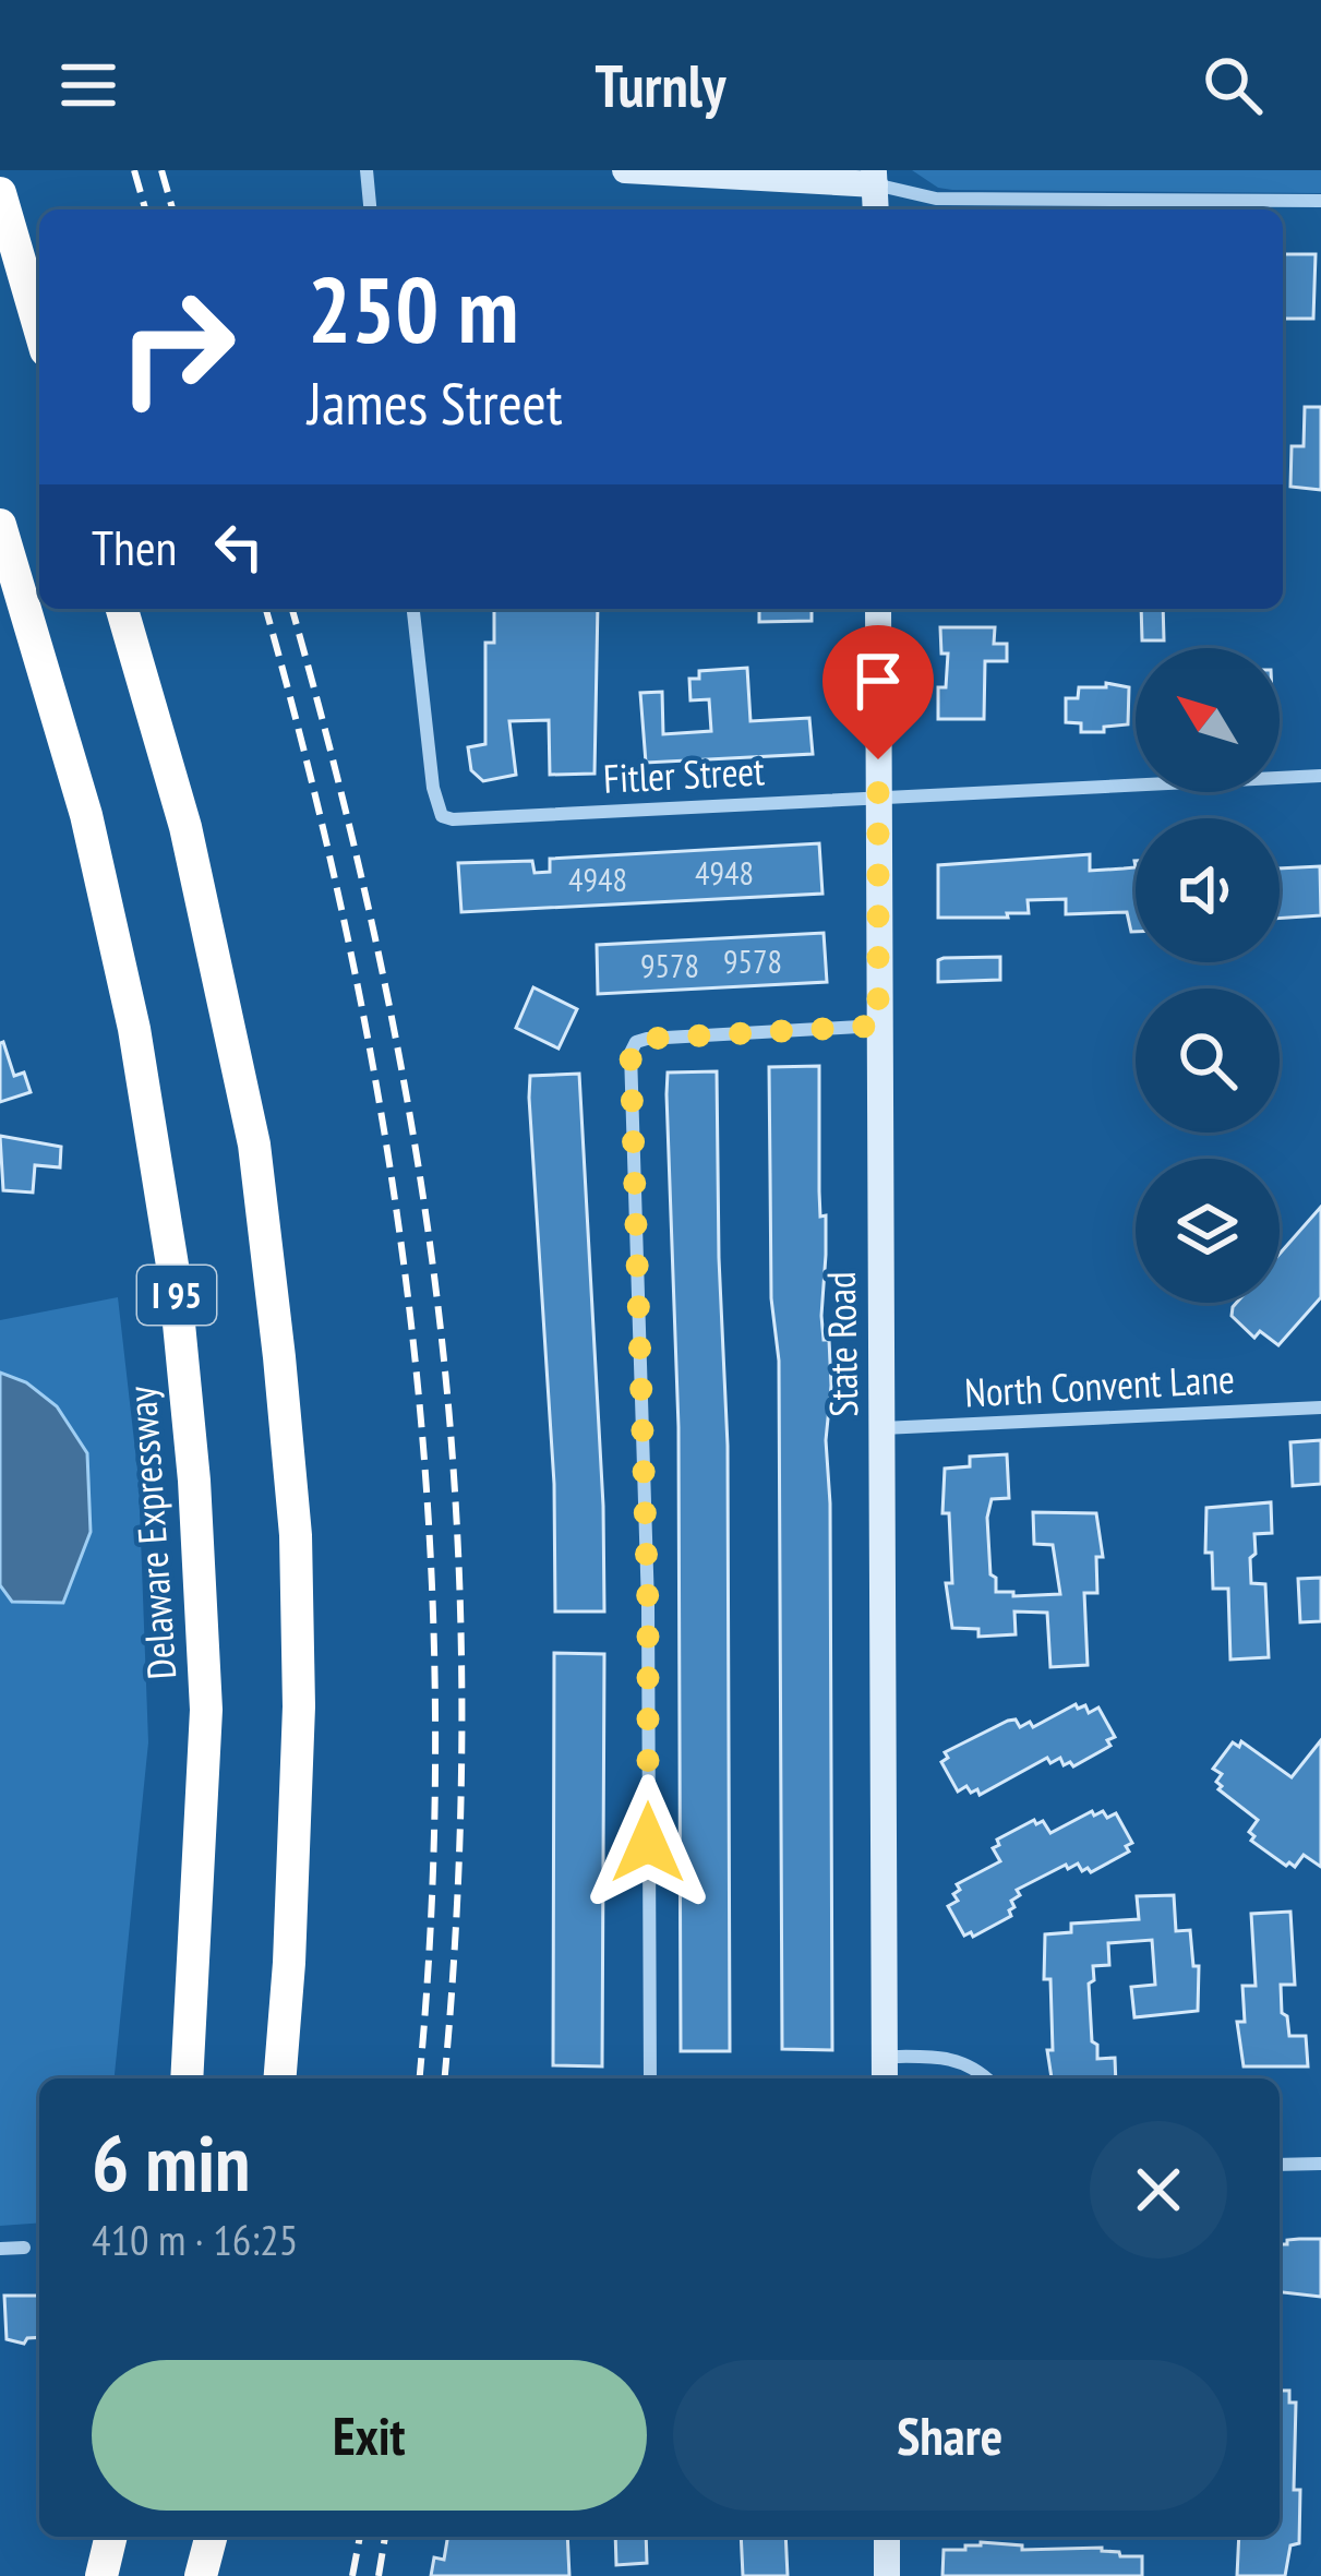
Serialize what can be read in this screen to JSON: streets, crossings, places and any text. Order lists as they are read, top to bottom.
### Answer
{
  "streets": {
    "highway": ["I 95", "Delaware Expressway"],
    "main road": ["State Road"],
    "street": ["Fitler Street", "North Convent Lane"]
  },
  "crossings": [
    ["Fitler Street", "State Road"],
    ["State Road", "North Convent Lane"]
  ],
  "house_numbers": [
    "4948",
    "4948",
    "9578",
    "9578"
  ],
  "north": "top left",
  "page": {
    "header": "Turnly",
    "turn": ["250 m", "James Street"],
    "then": "Then",
    "heading": ["6 min", "410 m · 16:25"],
    "buttons": ["Exit", "Share"]
  }
}
